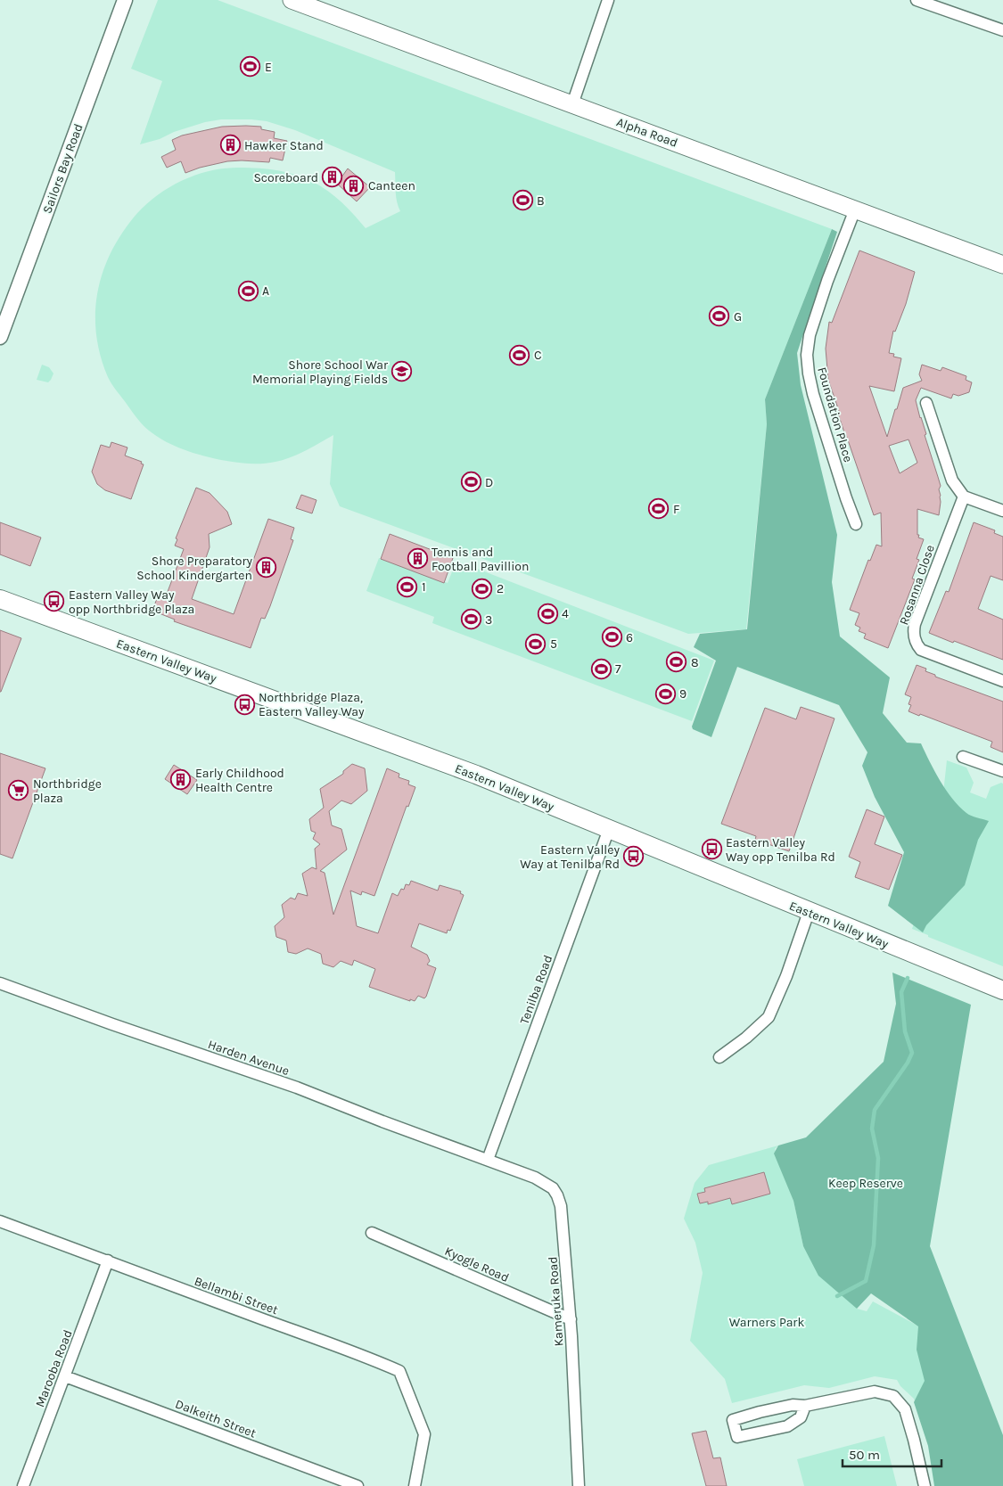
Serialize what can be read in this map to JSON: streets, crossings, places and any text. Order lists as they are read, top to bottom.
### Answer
{
  "streets": {
    "main road": ["Alpha Road", "Eastern Valley Way"],
    "street": [
      "Sailors Bay Road",
      "Foundation Place",
      "Rosanna Close",
      "Tenilba Road",
      "Harden Avenue",
      "Kyogle Road",
      "Bellambi Street",
      "Kameruka Road",
      "Marooba Road",
      "Dalkeith Street"
    ]
  },
  "crossings": [
    ["Alpha Road", "Foundation Place"],
    ["Eastern Valley Way", "Tenilba Road"],
    ["Tenilba Road", "Harden Avenue"],
    ["Tenilba Road", "Kameruka Road"],
    ["Harden Avenue", "Kameruka Road"],
    ["Kyogle Road", "Kameruka Road"],
    ["Bellambi Street", "Marooba Road"],
    ["Marooba Road", "Dalkeith Street"]
  ],
  "parks": ["Keep Reserve", "Warners Park"],
  "places": {
    "sports": [
      "E",
      "B",
      "A",
      "G",
      "C",
      "D",
      "F",
      "1",
      "2",
      "4",
      "3",
      "6",
      "5",
      "8",
      "7",
      "9"
    ],
    "building": [
      "Hawker Stand",
      "Scoreboard",
      "Canteen",
      "Tennis and Football Pavillion",
      "Shore Preparatory School Kindergarten",
      "Early Childhood Health Centre"
    ],
    "school or university": ["Shore School War Memorial Playing Fields"],
    "bus stop": [
      "Eastern Valley Way opp Northbridge Plaza",
      "Northbridge Plaza, Eastern Valley Way",
      "Eastern Valley Way opp Tenilba Rd",
      "Eastern Valley Way at Tenilba Rd"
    ],
    "supermarket": ["Northbridge Plaza"]
  },
  "scale_bar": "50 m"
}
